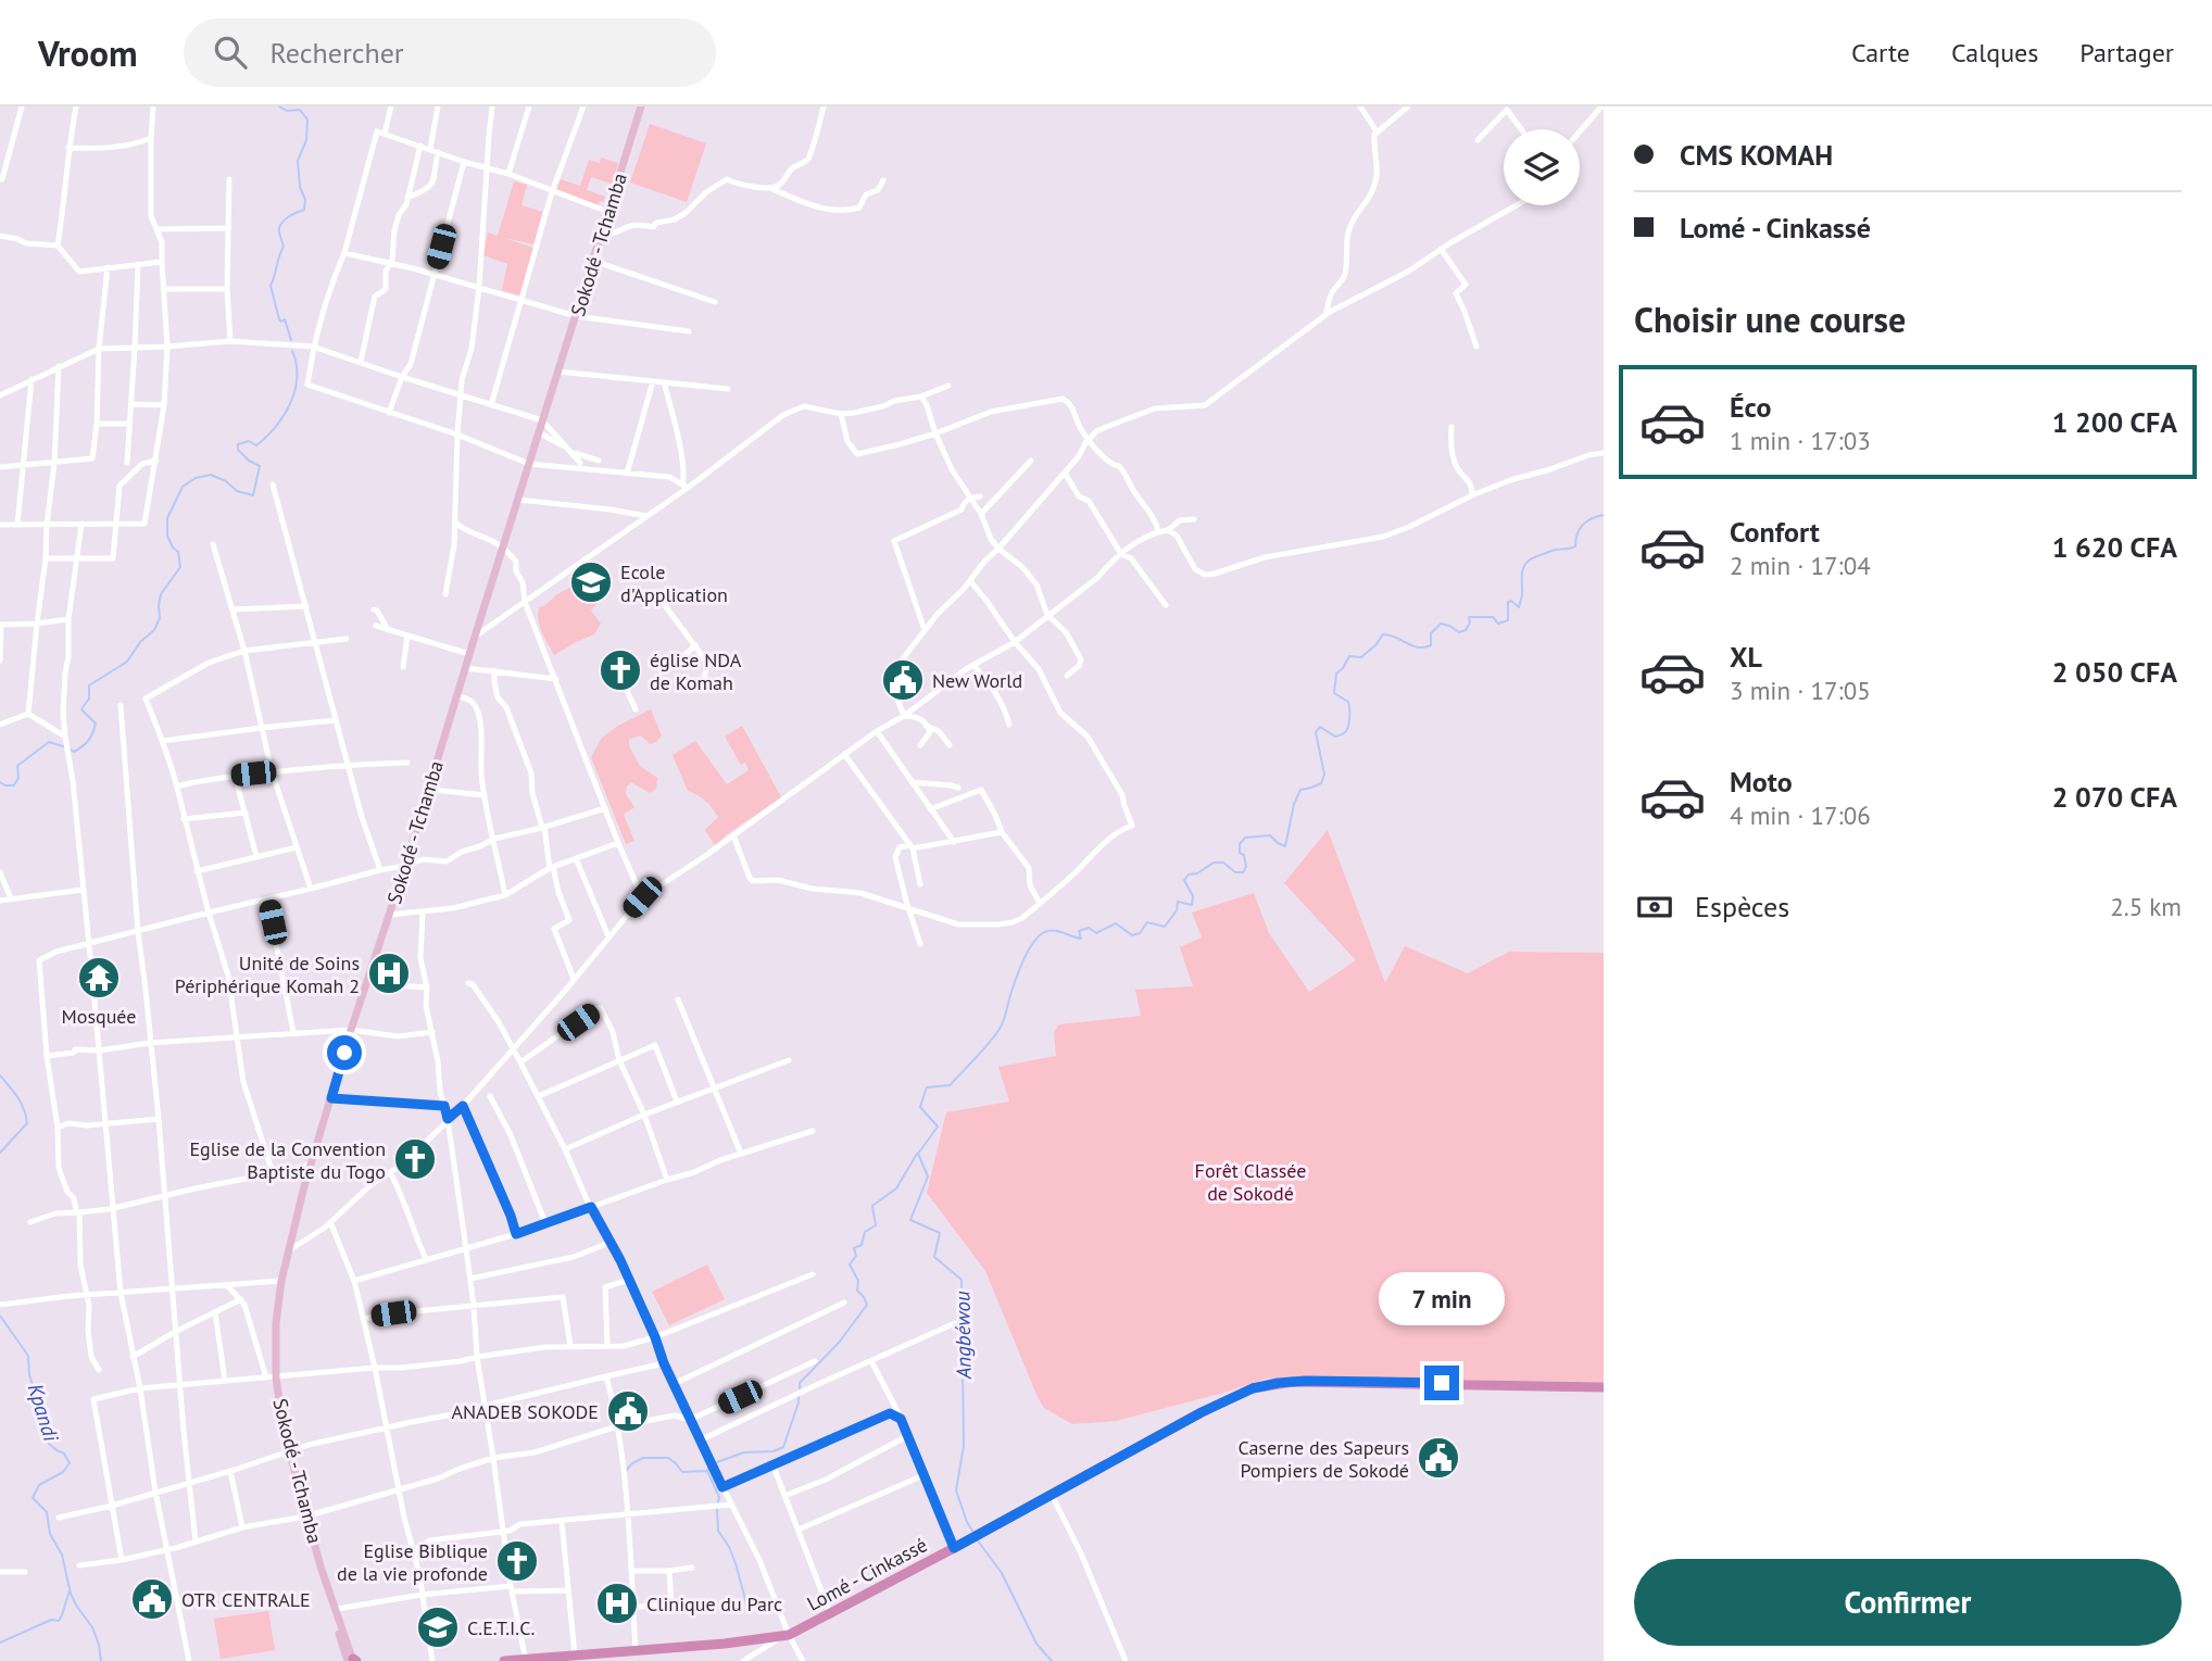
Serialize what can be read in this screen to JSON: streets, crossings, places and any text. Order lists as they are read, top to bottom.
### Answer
{
  "streets": {
    "highway": ["Lomé - Cinkassé"],
    "main road": ["Sokodé - Tchamba"]
  },
  "water": ["Angbéwou", "Kpandi"],
  "parks": ["Forêt Classée de Sokodé"],
  "places": {
    "school or university": ["Ecole d'Application", "C.E.T.I.C."],
    "church": ["église NDA de Komah", "Eglise de la Convention Baptiste du Togo", "Eglise Biblique de la vie profonde"],
    "public building": [
      "New World",
      "ANADEB SOKODE",
      "Caserne des Sapeurs Pompiers de Sokodé",
      "OTR CENTRALE"
    ],
    "hospital": ["Unité de Soins Périphérique Komah 2", "Clinique du Parc"],
    "temple": ["Mosquée"]
  },
  "page": {
    "header": "Vroom",
    "search": "Rechercher",
    "nav": ["Carte", "Calques", "Partager"],
    "banner": ["CMS KOMAH", "Lomé - Cinkassé"],
    "heading": "Choisir une course",
    "list": [
      {
        "name": "Éco",
        "note": "1 min · 17:03",
        "value": "1 200 CFA"
      },
      {
        "name": "Confort",
        "note": "2 min · 17:04",
        "value": "1 620 CFA"
      },
      {
        "name": "XL",
        "note": "3 min · 17:05",
        "value": "2 050 CFA"
      },
      {
        "name": "Moto",
        "note": "4 min · 17:06",
        "value": "2 070 CFA"
      }
    ],
    "pay": ["Espèces", "2.5 km"],
    "bubble": "7 min",
    "buttons": "Confirmer"
  }
}
